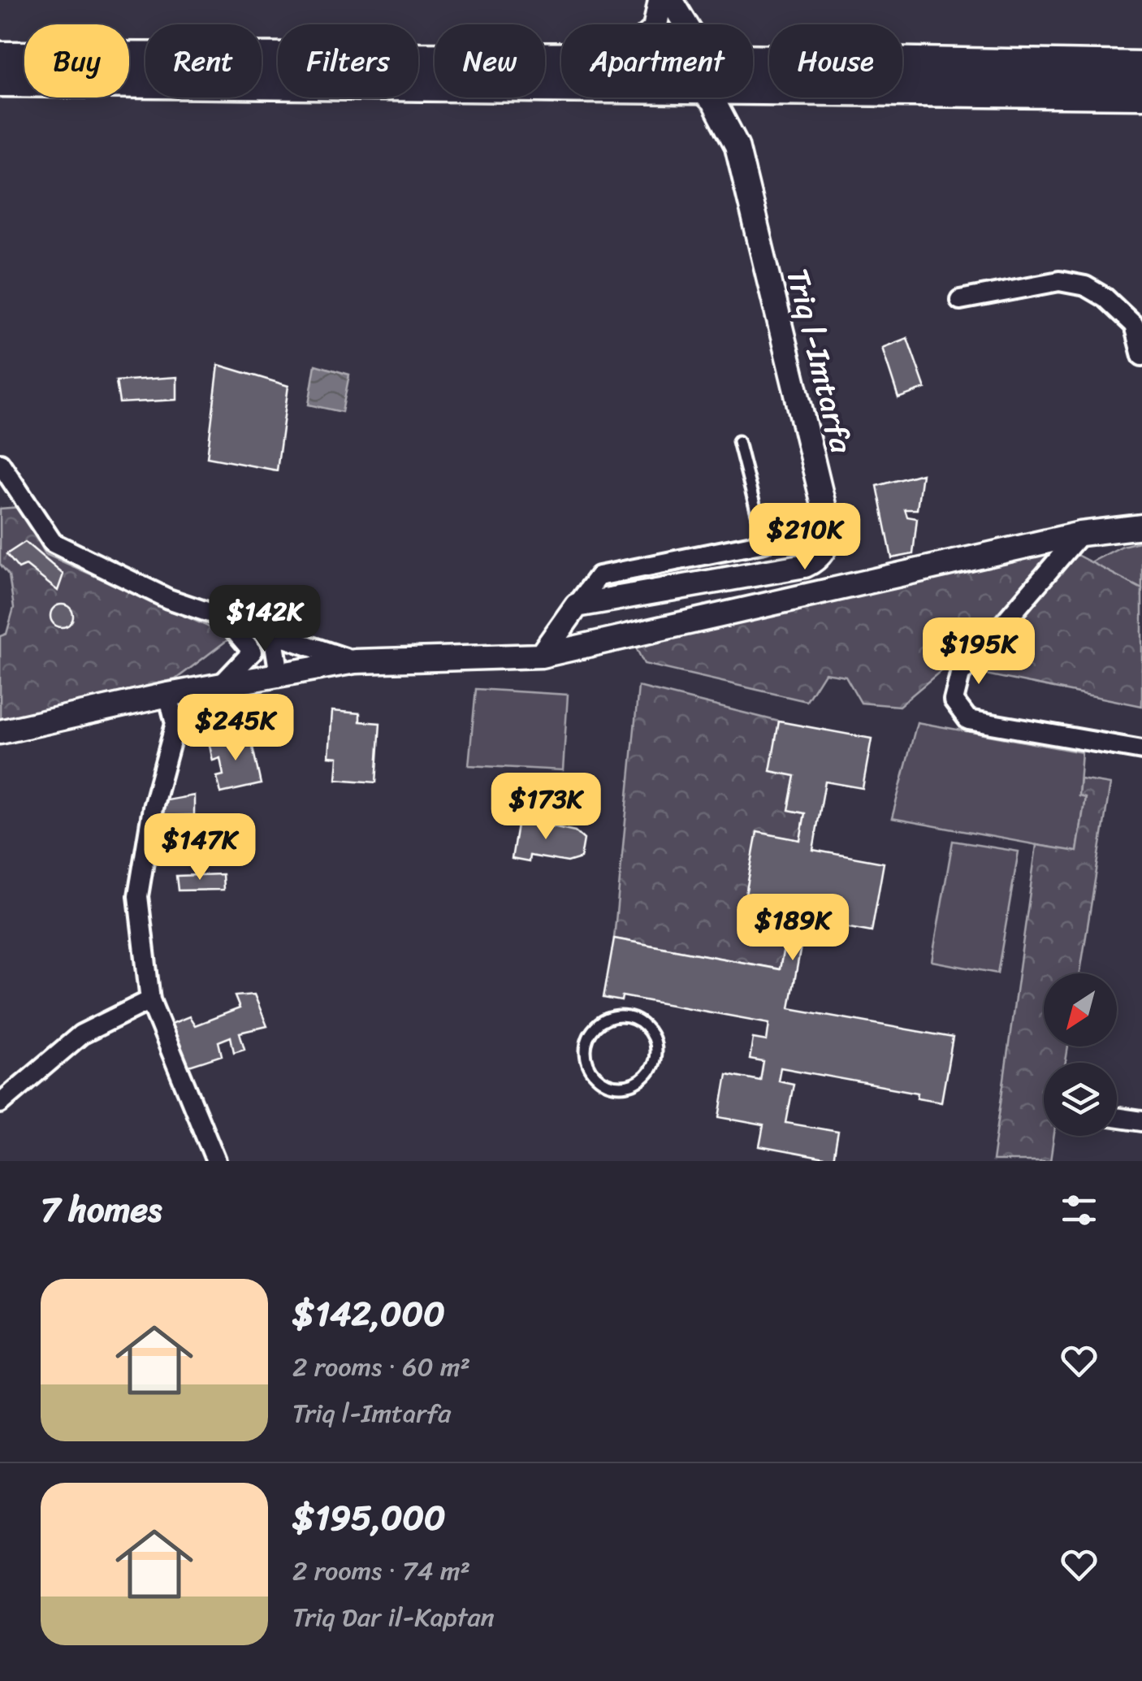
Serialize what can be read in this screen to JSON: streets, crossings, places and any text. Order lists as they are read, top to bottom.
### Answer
{
  "streets": {
    "street": ["Triq l-Imtarfa"]
  },
  "north": "bottom left",
  "page": {
    "chip": [
      "Buy",
      "Rent",
      "Filters",
      "New",
      "Apartment",
      "House"
    ],
    "price": [
      "$210K",
      "$142K",
      "$195K",
      "$245K",
      "$173K",
      "$147K",
      "$189K"
    ],
    "heading": "7 homes",
    "list": [
      {
        "name": "$142,000",
        "note": "2 rooms · 60 m² · Triq l-Imtarfa"
      },
      {
        "name": "$195,000",
        "note": "2 rooms · 74 m² · Triq Dar il-Kaptan"
      }
    ]
  }
}
